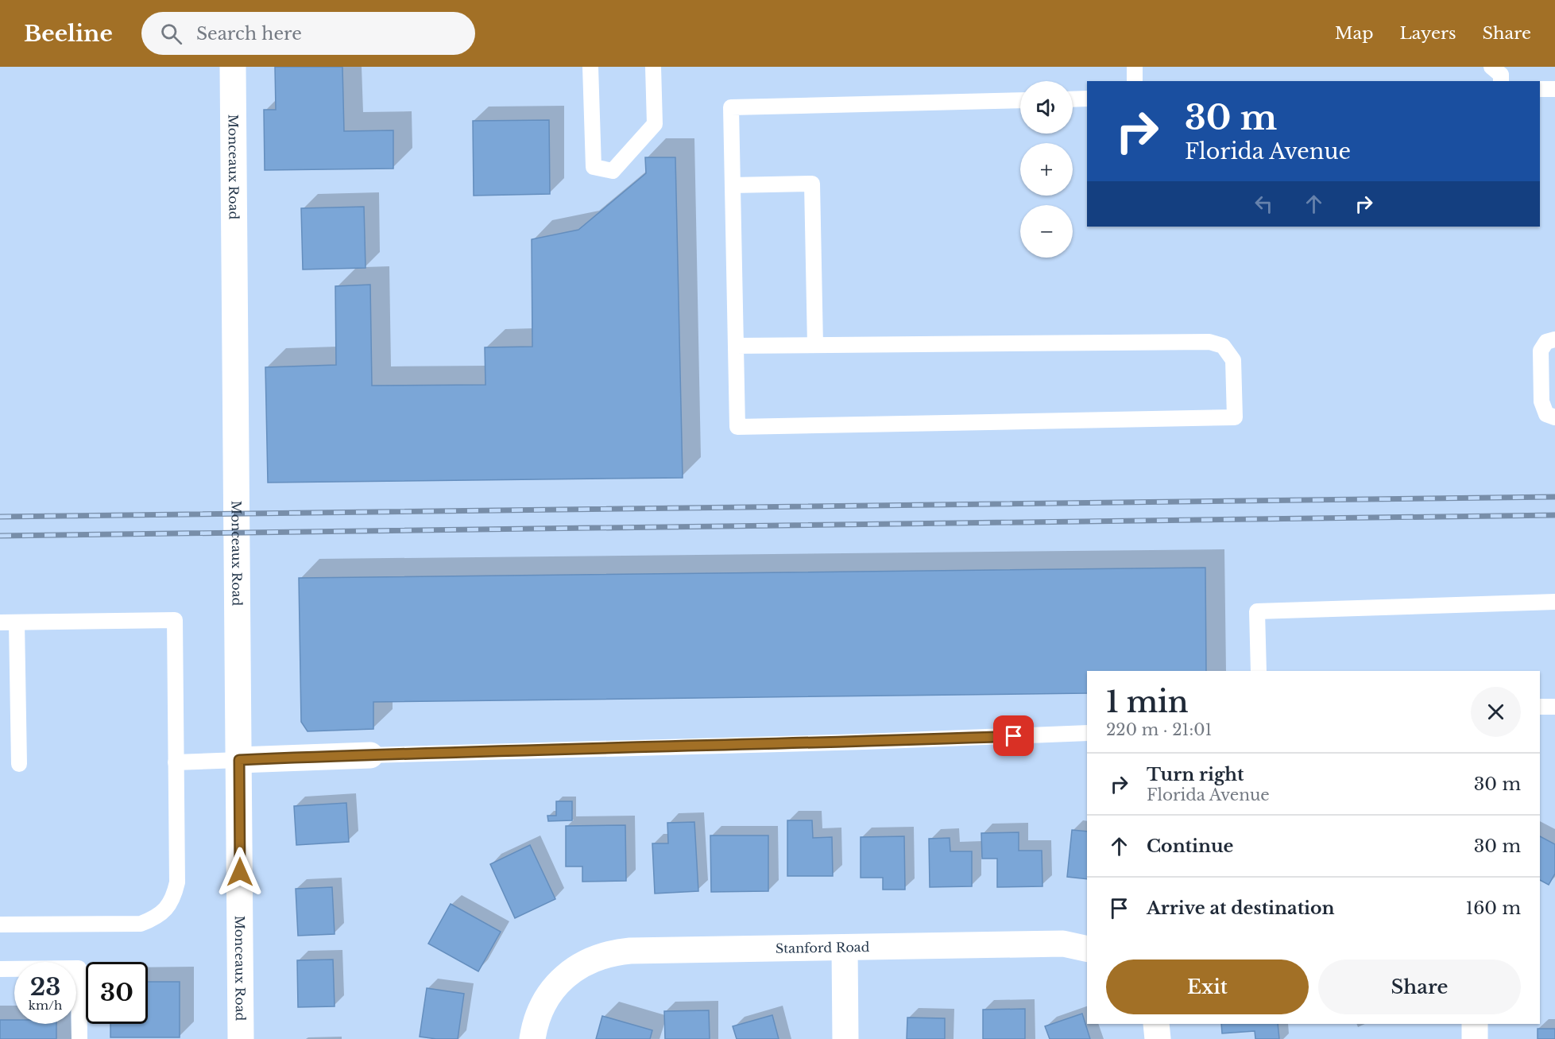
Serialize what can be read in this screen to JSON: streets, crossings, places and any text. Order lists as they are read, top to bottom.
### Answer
{
  "streets": {
    "street": ["Monceaux Road", "Stanford Road"]
  },
  "page": {
    "header": "Beeline",
    "search": "Search here",
    "nav": ["Map", "Layers", "Share"],
    "map_buttons": ["+", "−"],
    "turn": ["30 m", "Florida Avenue"],
    "heading": ["1 min", "220 m · 21:01"],
    "list": [
      {
        "name": "Turn right",
        "note": "Florida Avenue",
        "value": "30 m"
      },
      {
        "name": "Continue",
        "value": "30 m"
      },
      {
        "name": "Arrive at destination",
        "value": "160 m"
      }
    ],
    "buttons": ["Exit", "Share"],
    "speed": "23 km/h",
    "limit": "30"
  }
}
